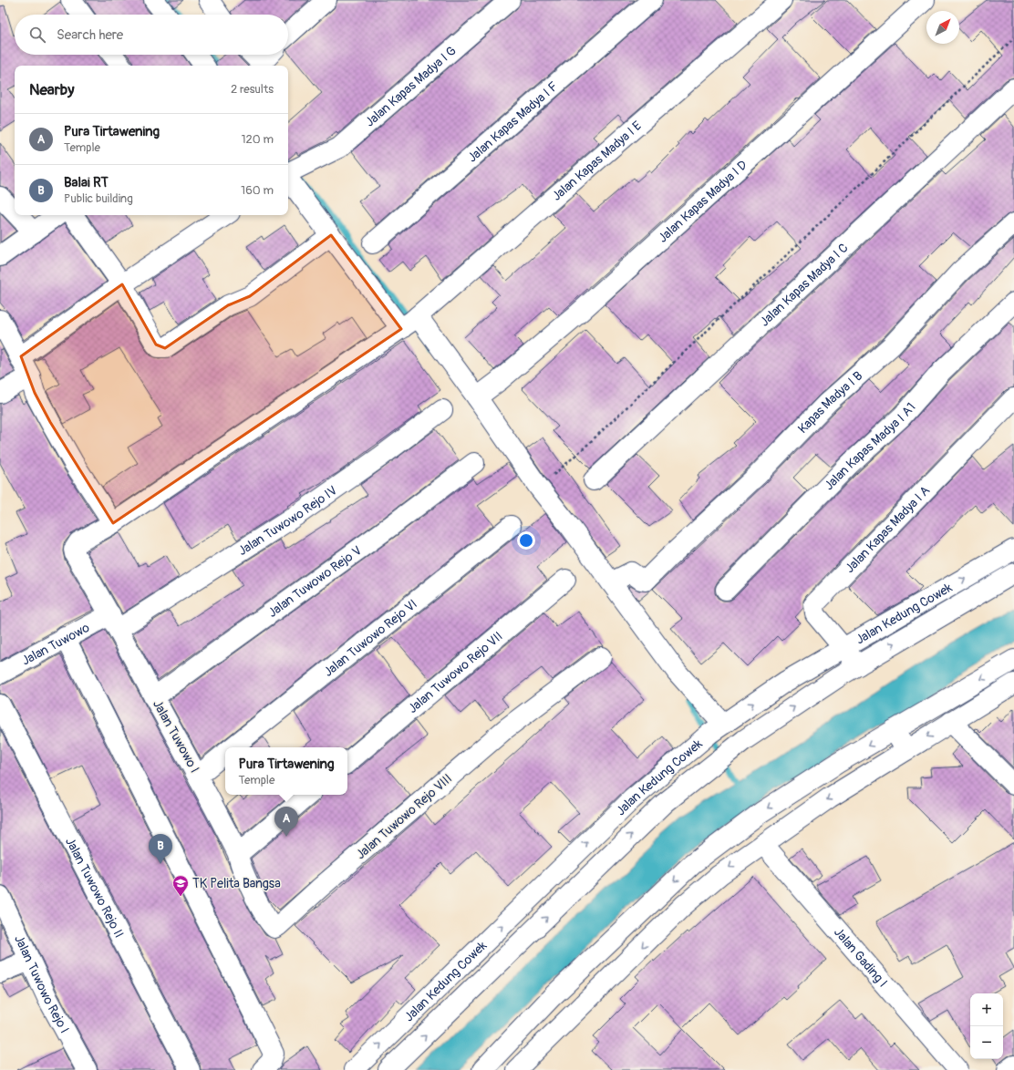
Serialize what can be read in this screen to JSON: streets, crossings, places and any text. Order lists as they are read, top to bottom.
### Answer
{
  "streets": {
    "main road": [
      "Jalan Kapas Madya I G",
      "Jalan Kapas Madya I F",
      "Jalan Kapas Madya I E",
      "Jalan Kapas Madya I D",
      "Jalan Kapas Madya I C",
      "Kapas Madya I B",
      "Jalan Kapas Madya I A1",
      "Jalan Tuwowo Rejo IV",
      "Jalan Kapas Madya I A",
      "Jalan Tuwowo Rejo V",
      "Jalan Kedung Cowek",
      "Jalan Tuwowo Rejo VI",
      "Jalan Tuwowo",
      "Jalan Tuwowo Rejo VII",
      "Jalan Tuwowo I",
      "Jalan Tuwowo Rejo VIII",
      "Jalan Tuwowo Rejo II",
      "Jalan Gading I",
      "Jalan Tuwowo Rejo I"
    ]
  },
  "crossings": [
    ["Jalan Kapas Madya I E", "Jalan Tuwowo I"],
    ["Jalan Tuwowo Rejo IV", "Jalan Tuwowo"],
    ["Jalan Tuwowo Rejo IV", "Jalan Tuwowo I"],
    ["Jalan Kapas Madya I A", "Jalan Kedung Cowek"],
    ["Jalan Tuwowo Rejo V", "Jalan Tuwowo I"],
    ["Jalan Tuwowo Rejo VI", "Jalan Tuwowo I"],
    ["Jalan Tuwowo", "Jalan Tuwowo I"],
    ["Jalan Tuwowo I", "Jalan Tuwowo Rejo VIII"]
  ],
  "places": {
    "school or university": ["TK Pelita Bangsa"]
  },
  "north": "top right",
  "page": {
    "search": "Search here",
    "heading": ["Nearby", "2 results"],
    "list": [
      {
        "mark": "A",
        "name": "Pura Tirtawening",
        "note": "Temple",
        "value": "120 m"
      },
      {
        "mark": "B",
        "name": "Balai RT",
        "note": "Public building",
        "value": "160 m"
      }
    ],
    "popup": ["Pura Tirtawening", "Temple"],
    "pins": ["A", "B"],
    "map_buttons": ["+", "−"]
  }
}
